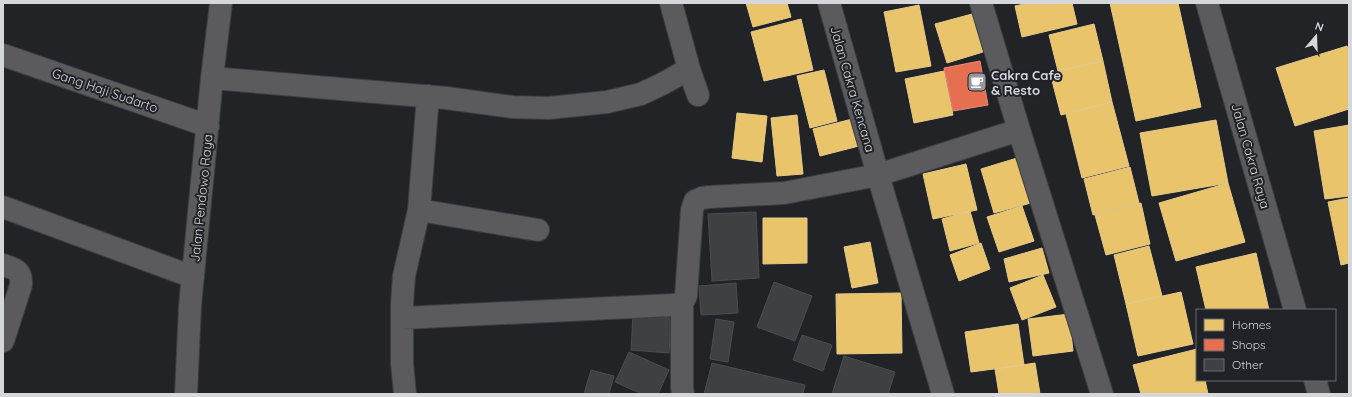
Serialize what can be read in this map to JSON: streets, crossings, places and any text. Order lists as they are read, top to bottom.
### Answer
{
  "streets": {
    "street": [
      "Jalan Cakra Kencana",
      "Gang Haji Sudarto",
      "Jalan Cakra Raya",
      "Jalan Pendowo Raya"
    ]
  },
  "crossings": [
    ["Gang Haji Sudarto", "Jalan Pendowo Raya"]
  ],
  "places": {
    "cafe": ["Cakra Cafe & Resto"]
  },
  "legend": ["Homes", "Shops", "Other"],
  "north": "top"
}
